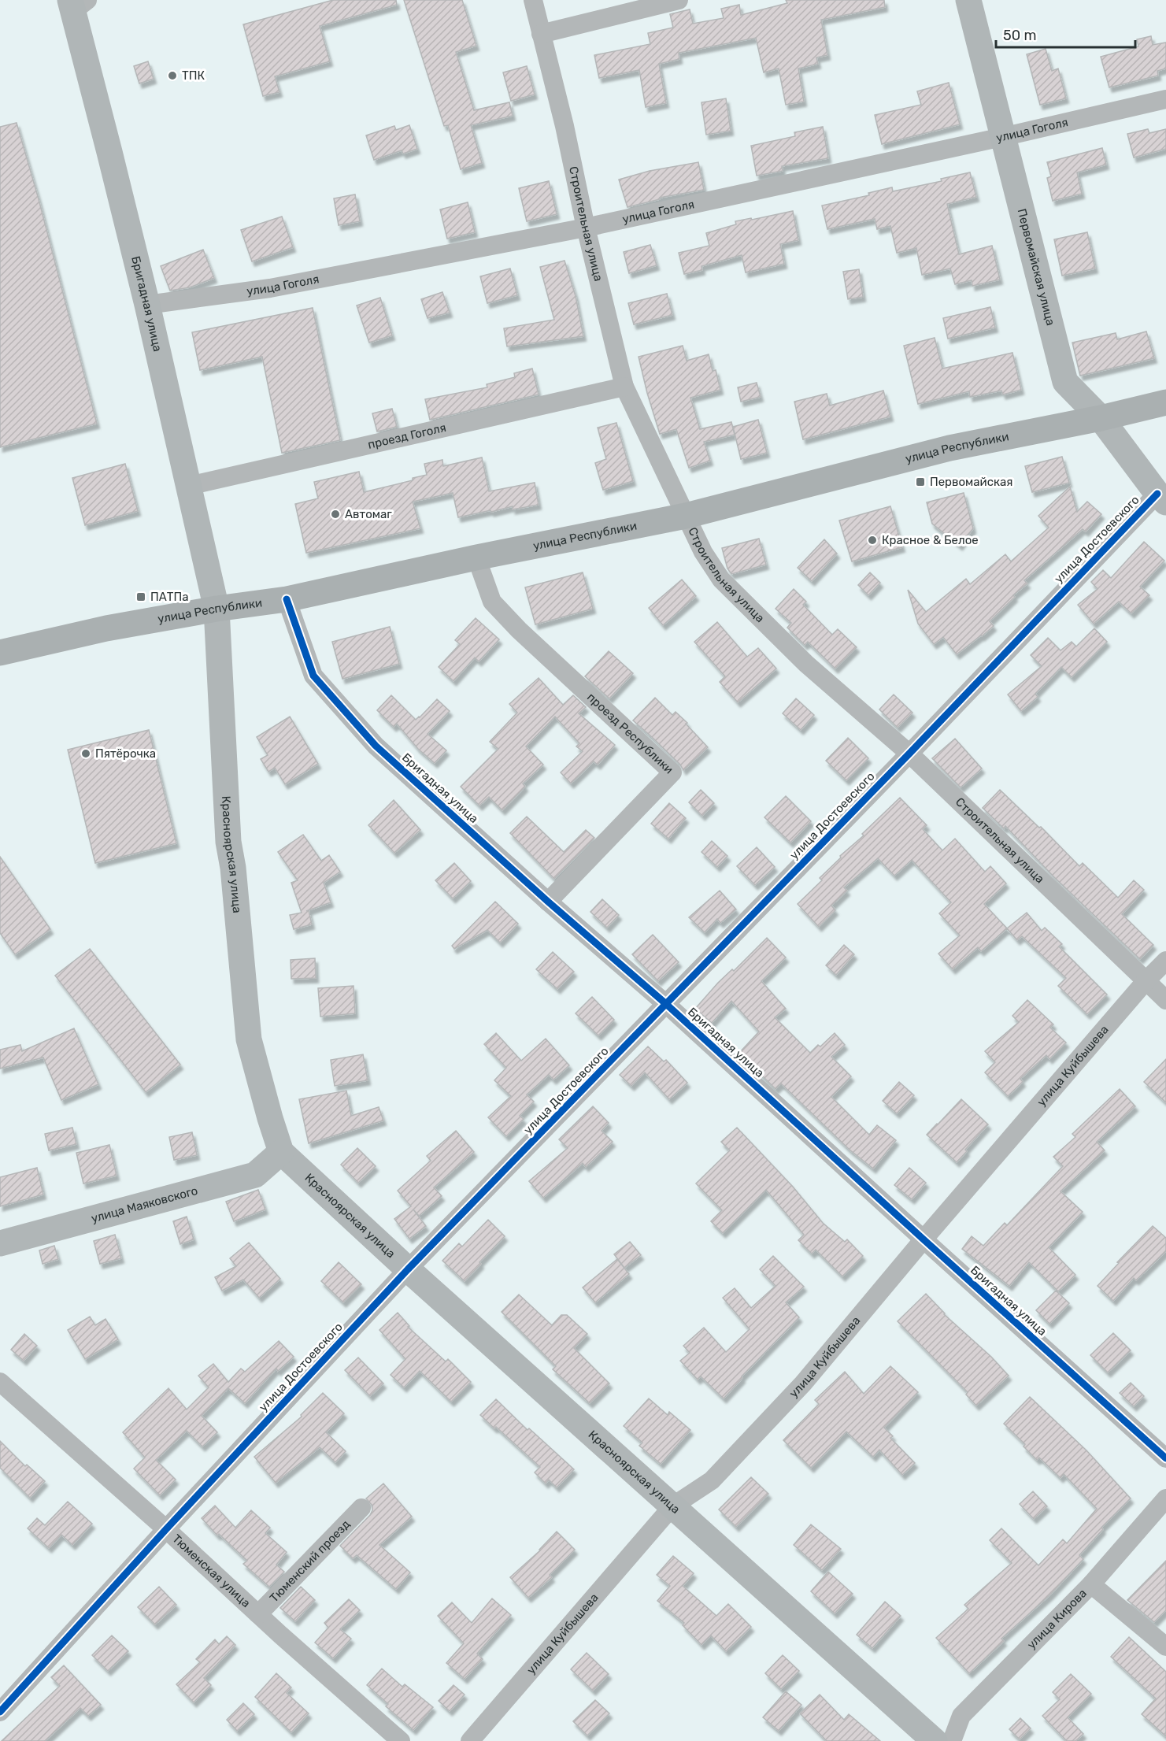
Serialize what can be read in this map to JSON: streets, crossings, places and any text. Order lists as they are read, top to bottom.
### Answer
{
  "streets": {
    "main road": [
      "Первомайская улица",
      "Бригадная улица",
      "улица Республики",
      "Красноярская улица",
      "улица Маяковского"
    ],
    "street": [
      "улица Гоголя",
      "Строительная улица",
      "проезд Гоголя",
      "улица Достоевского",
      "проезд Республики",
      "улица Куйбышева",
      "Тюменский проезд",
      "Тюменская улица",
      "улица Кирова"
    ]
  },
  "crossings": [
    ["улица Гоголя", "Строительная улица"],
    ["улица Гоголя", "Первомайская улица"],
    ["улица Гоголя", "Бригадная улица"],
    ["Строительная улица", "проезд Гоголя"],
    ["Строительная улица", "улица Республики"],
    ["Строительная улица", "улица Достоевского"],
    ["Строительная улица", "улица Куйбышева"],
    ["Первомайская улица", "улица Республики"],
    ["Первомайская улица", "улица Достоевского"],
    ["Бригадная улица", "проезд Гоголя"],
    ["Бригадная улица", "улица Республики"],
    ["Бригадная улица", "улица Достоевского"],
    ["Бригадная улица", "проезд Республики"],
    ["Бригадная улица", "Красноярская улица"],
    ["Бригадная улица", "улица Куйбышева"],
    ["улица Республики", "проезд Республики"],
    ["улица Республики", "Красноярская улица"],
    ["улица Достоевского", "Красноярская улица"],
    ["улица Достоевского", "Тюменская улица"],
    ["Красноярская улица", "улица Куйбышева"],
    ["Красноярская улица", "улица Маяковского"],
    ["Тюменский проезд", "Тюменская улица"]
  ],
  "places": {
    "other": [
      "ТПК",
      "Автомаг",
      "Красное & Белое",
      "Пятёрочка"
    ],
    "transit": ["Первомайская", "ПАТПа"]
  },
  "scale_bar": "50 m"
}
